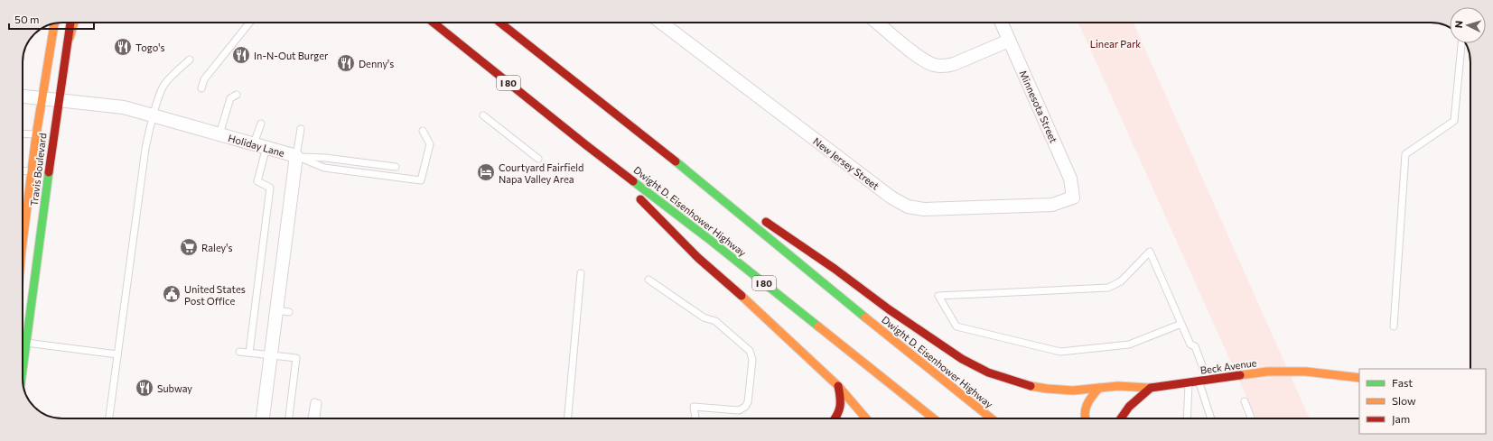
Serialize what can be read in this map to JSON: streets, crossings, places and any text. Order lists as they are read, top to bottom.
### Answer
{
  "streets": {
    "main road": [
      "I 80",
      "Travis Boulevard",
      "Dwight D. Eisenhower Highway",
      "Beck Avenue"
    ],
    "street": ["Minnesota Street", "Holiday Lane", "New Jersey Street"]
  },
  "crossings": [
    ["Minnesota Street", "New Jersey Street"],
    ["Holiday Lane", "Travis Boulevard"]
  ],
  "parks": ["Linear Park"],
  "places": {
    "restaurant": [
      "Togo's",
      "In-N-Out Burger",
      "Denny's",
      "Subway"
    ],
    "hotel": ["Courtyard Fairfield Napa Valley Area"],
    "supermarket": ["Raley's"],
    "public building": ["United States Post Office"]
  },
  "legend": ["Fast", "Slow", "Jam"],
  "scale_bar": "50 m",
  "north": "left"
}
